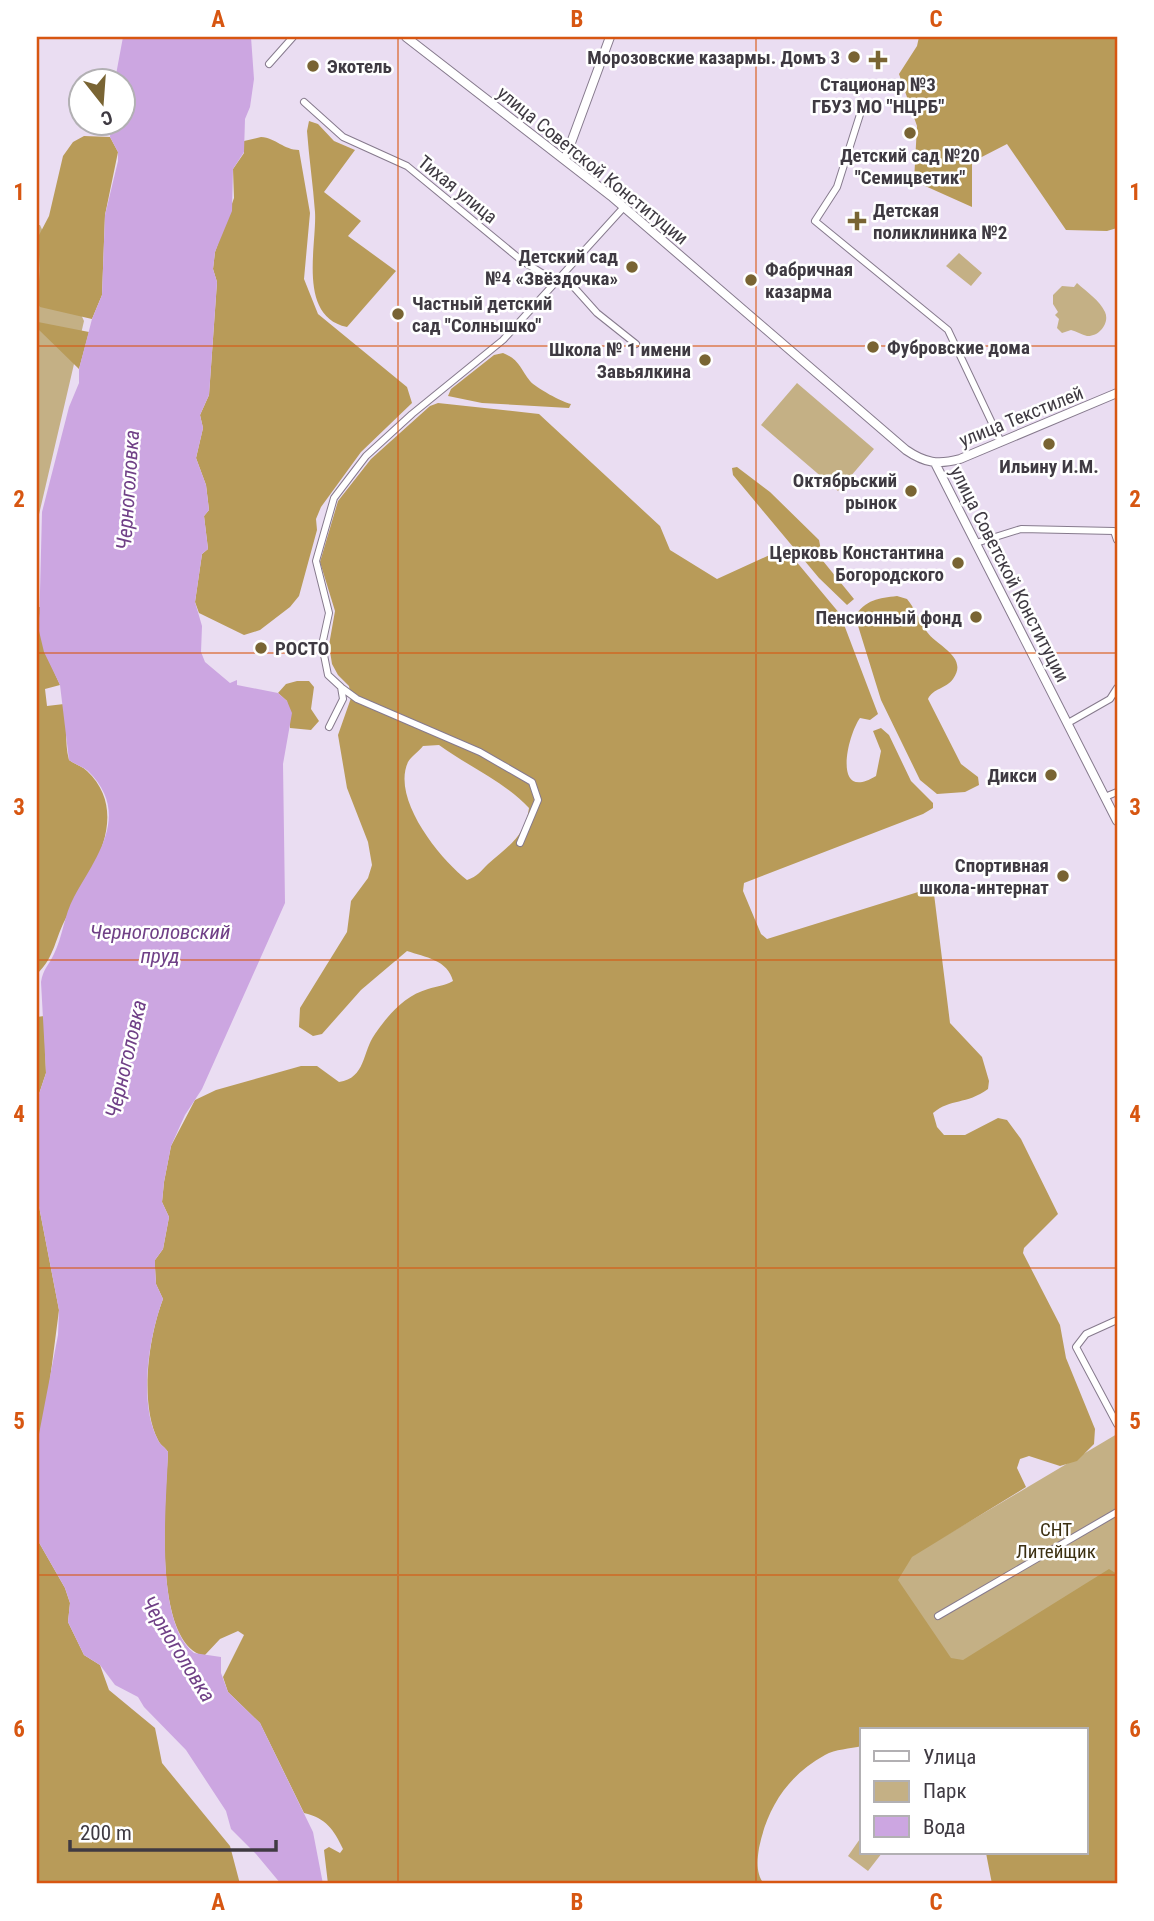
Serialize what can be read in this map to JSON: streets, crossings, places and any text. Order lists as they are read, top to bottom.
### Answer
{
  "streets": {
    "street": ["улица Советской Конституции", "Тихая улица", "улица Текстилей"]
  },
  "crossings": [
    ["улица Советской Конституции", "улица Текстилей"]
  ],
  "water": ["Черноголовка", "Черноголовский пруд"],
  "parks": ["СНТ Литейщик"],
  "places": {
    "other": [
      "Морозовские казармы. Домъ 3",
      "Экотель",
      "Детский сад №20 \"Семицветик\"",
      "Детский сад №4 «Звёздочка»",
      "Фабричная казарма",
      "Частный детский сад \"Солнышко\"",
      "Фубровские дома",
      "Школа № 1 имени Завьялкина",
      "Ильину И.М.",
      "Октябрьский рынок",
      "Церковь Константина Богородского",
      "Пенсионный фонд",
      "РОСТО",
      "Дикси",
      "Спортивная школа-интернат"
    ],
    "health": ["Стационар №3 ГБУЗ МО \"НЦРБ\"", "Детская поликлиника №2"]
  },
  "legend": ["Улица", "Парк", "Вода"],
  "scale_bar": "200 m",
  "north": "bottom",
  "grid": {
    "columns": ["A", "B", "C"],
    "rows": [
      "1",
      "2",
      "3",
      "4",
      "5",
      "6"
    ]
  }
}
